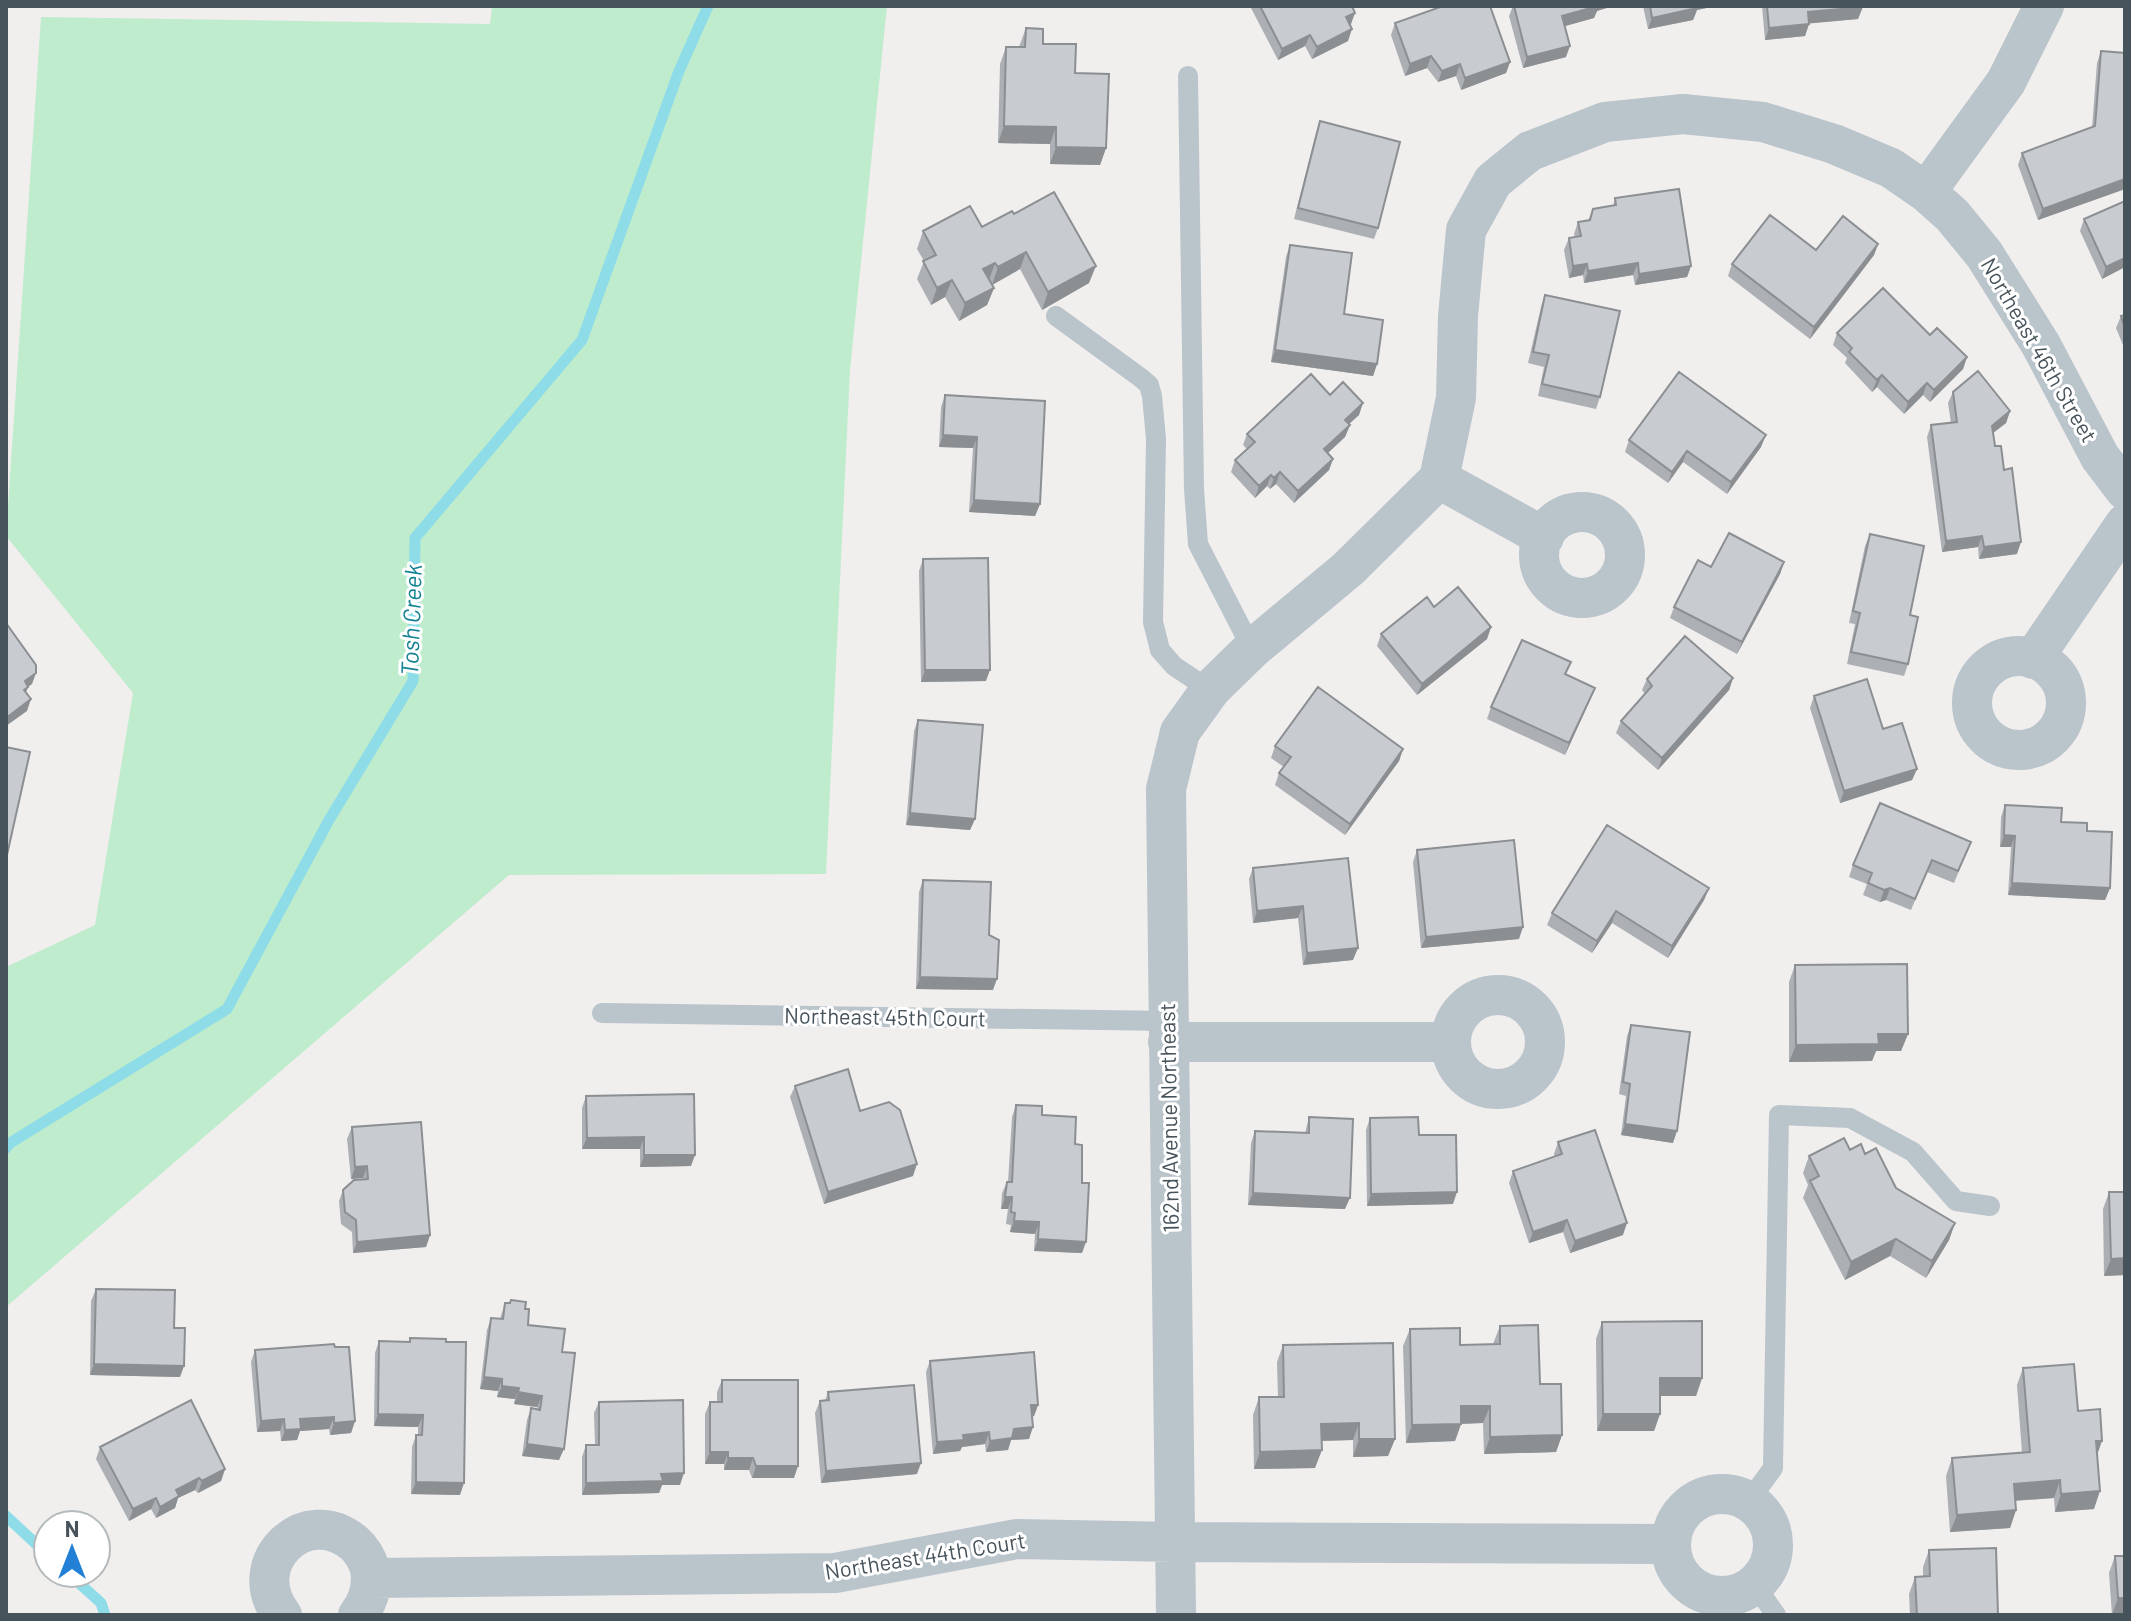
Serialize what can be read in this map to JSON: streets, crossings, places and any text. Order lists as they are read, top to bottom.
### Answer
{
  "streets": {
    "street": [
      "Northeast 46th Street",
      "Northeast 45th Court",
      "162nd Avenue Northeast",
      "Northeast 44th Court"
    ]
  },
  "crossings": [
    ["Northeast 45th Court", "162nd Avenue Northeast"],
    ["162nd Avenue Northeast", "Northeast 44th Court"]
  ],
  "water": ["Tosh Creek"],
  "north": "top"
}
